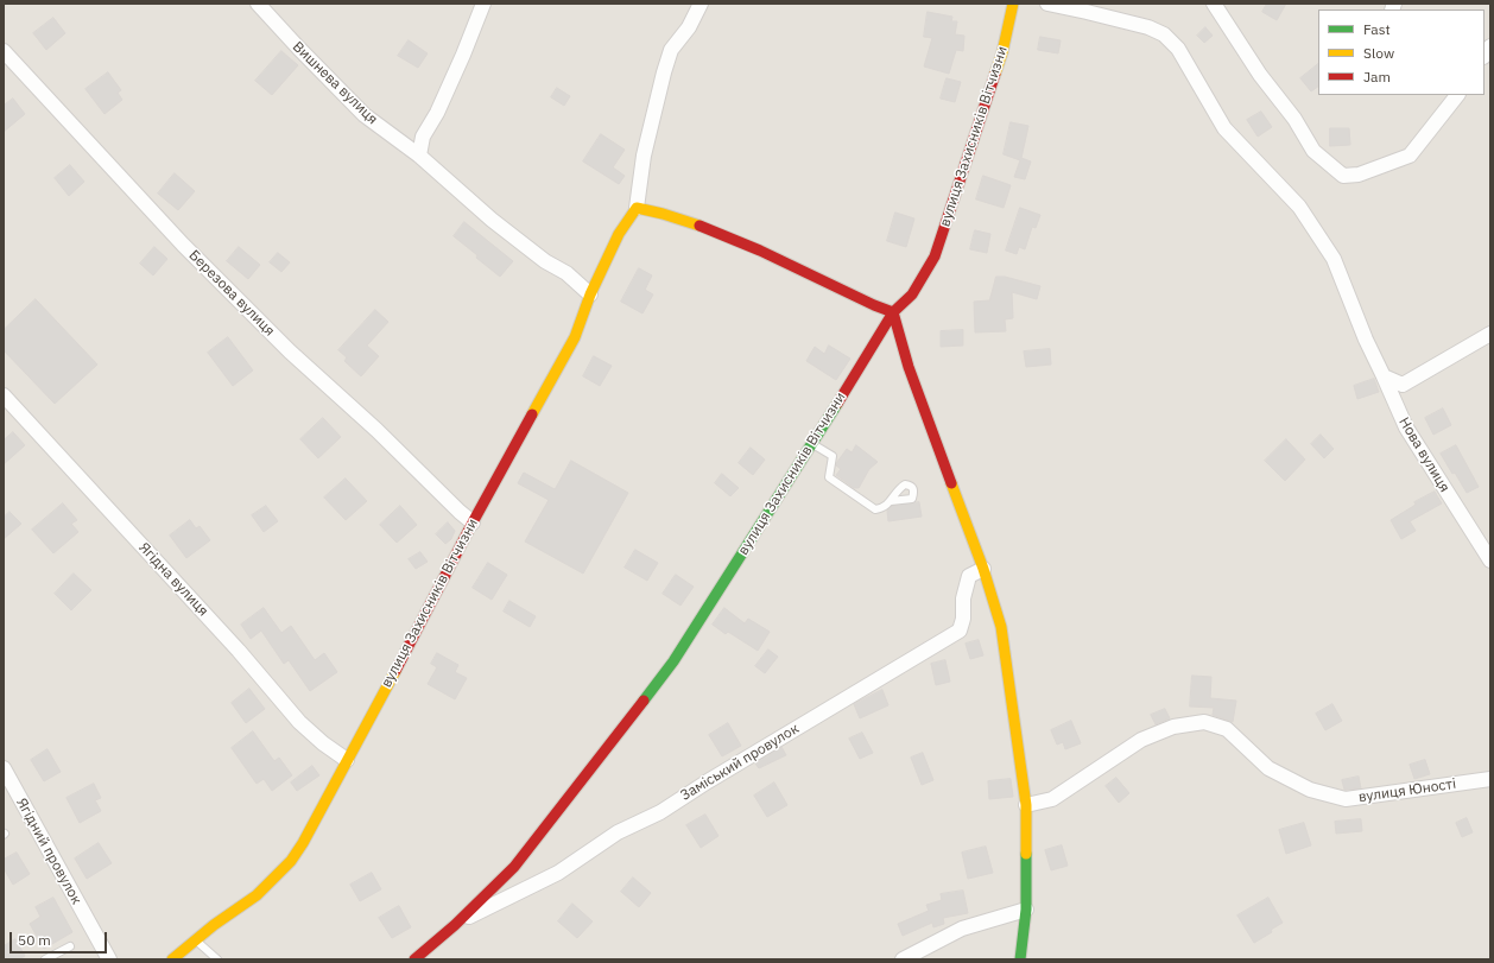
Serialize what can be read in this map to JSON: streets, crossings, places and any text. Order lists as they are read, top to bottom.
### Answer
{
  "streets": {
    "street": [
      "Вишнева вулиця",
      "вулиця Захисників Вітчизни",
      "Березова вулиця",
      "Нова вулиця",
      "Ягідна вулиця",
      "Заміський провулок",
      "вулиця Юності",
      "Ягідний провулок"
    ]
  },
  "crossings": [
    ["Вишнева вулиця", "вулиця Захисників Вітчизни"],
    ["вулиця Захисників Вітчизни", "Березова вулиця"],
    ["вулиця Захисників Вітчизни", "Ягідна вулиця"],
    ["вулиця Захисників Вітчизни", "Заміський провулок"]
  ],
  "legend": ["Fast", "Slow", "Jam"],
  "scale_bar": "50 m"
}
